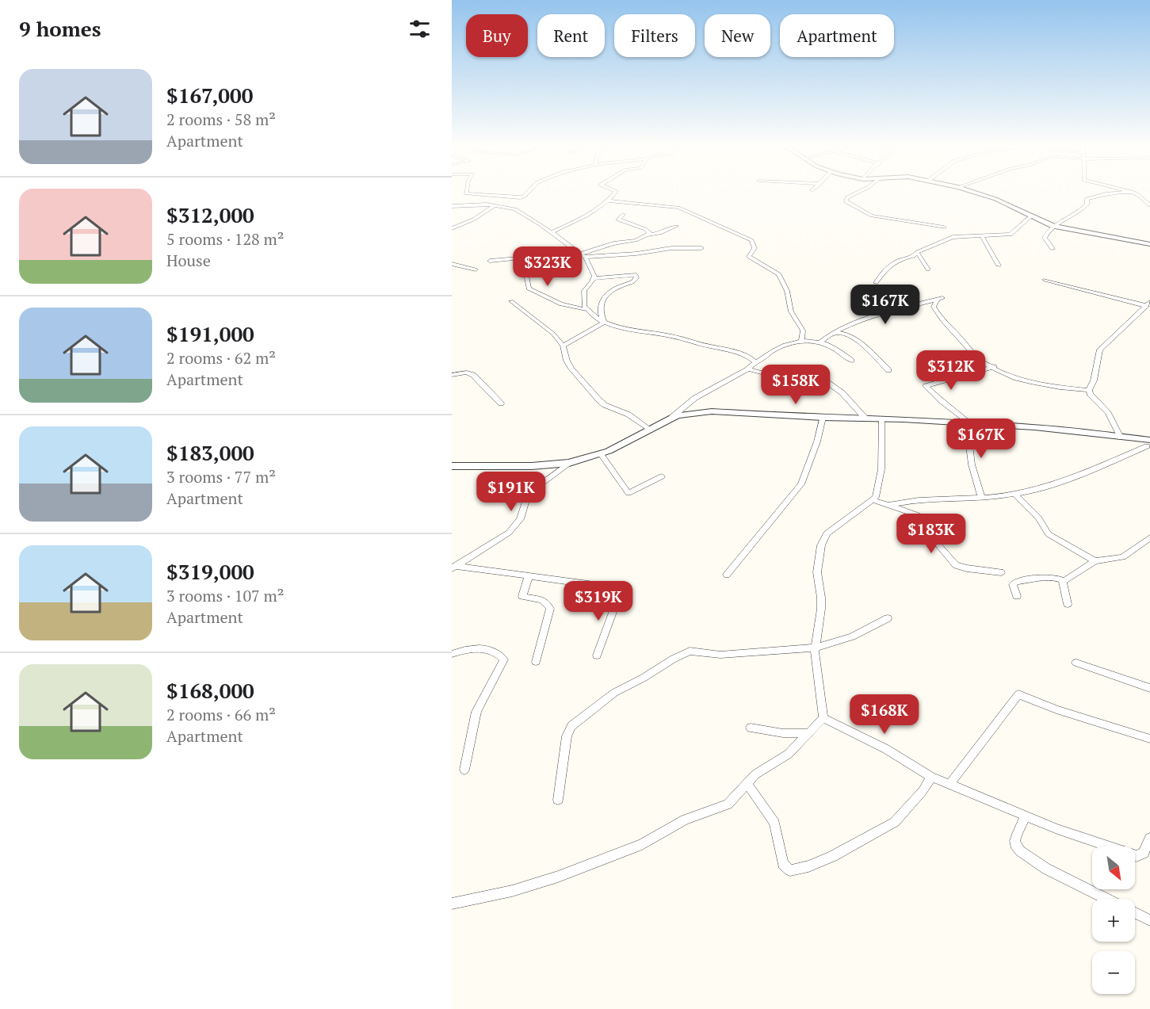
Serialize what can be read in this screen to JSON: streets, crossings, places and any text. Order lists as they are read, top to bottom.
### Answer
{
  "north": "bottom right",
  "page": {
    "heading": "9 homes",
    "chip": [
      "Buy",
      "Rent",
      "Filters",
      "New",
      "Apartment"
    ],
    "list": [
      {
        "name": "$167,000",
        "note": "2 rooms · 58 m² · Apartment"
      },
      {
        "name": "$312,000",
        "note": "5 rooms · 128 m² · House"
      },
      {
        "name": "$191,000",
        "note": "2 rooms · 62 m² · Apartment"
      },
      {
        "name": "$183,000",
        "note": "3 rooms · 77 m² · Apartment"
      },
      {
        "name": "$319,000",
        "note": "3 rooms · 107 m² · Apartment"
      },
      {
        "name": "$168,000",
        "note": "2 rooms · 66 m² · Apartment"
      }
    ],
    "price": [
      "$323K",
      "$167K",
      "$312K",
      "$158K",
      "$167K",
      "$191K",
      "$183K",
      "$319K",
      "$168K"
    ],
    "map_buttons": ["+", "−"]
  }
}
